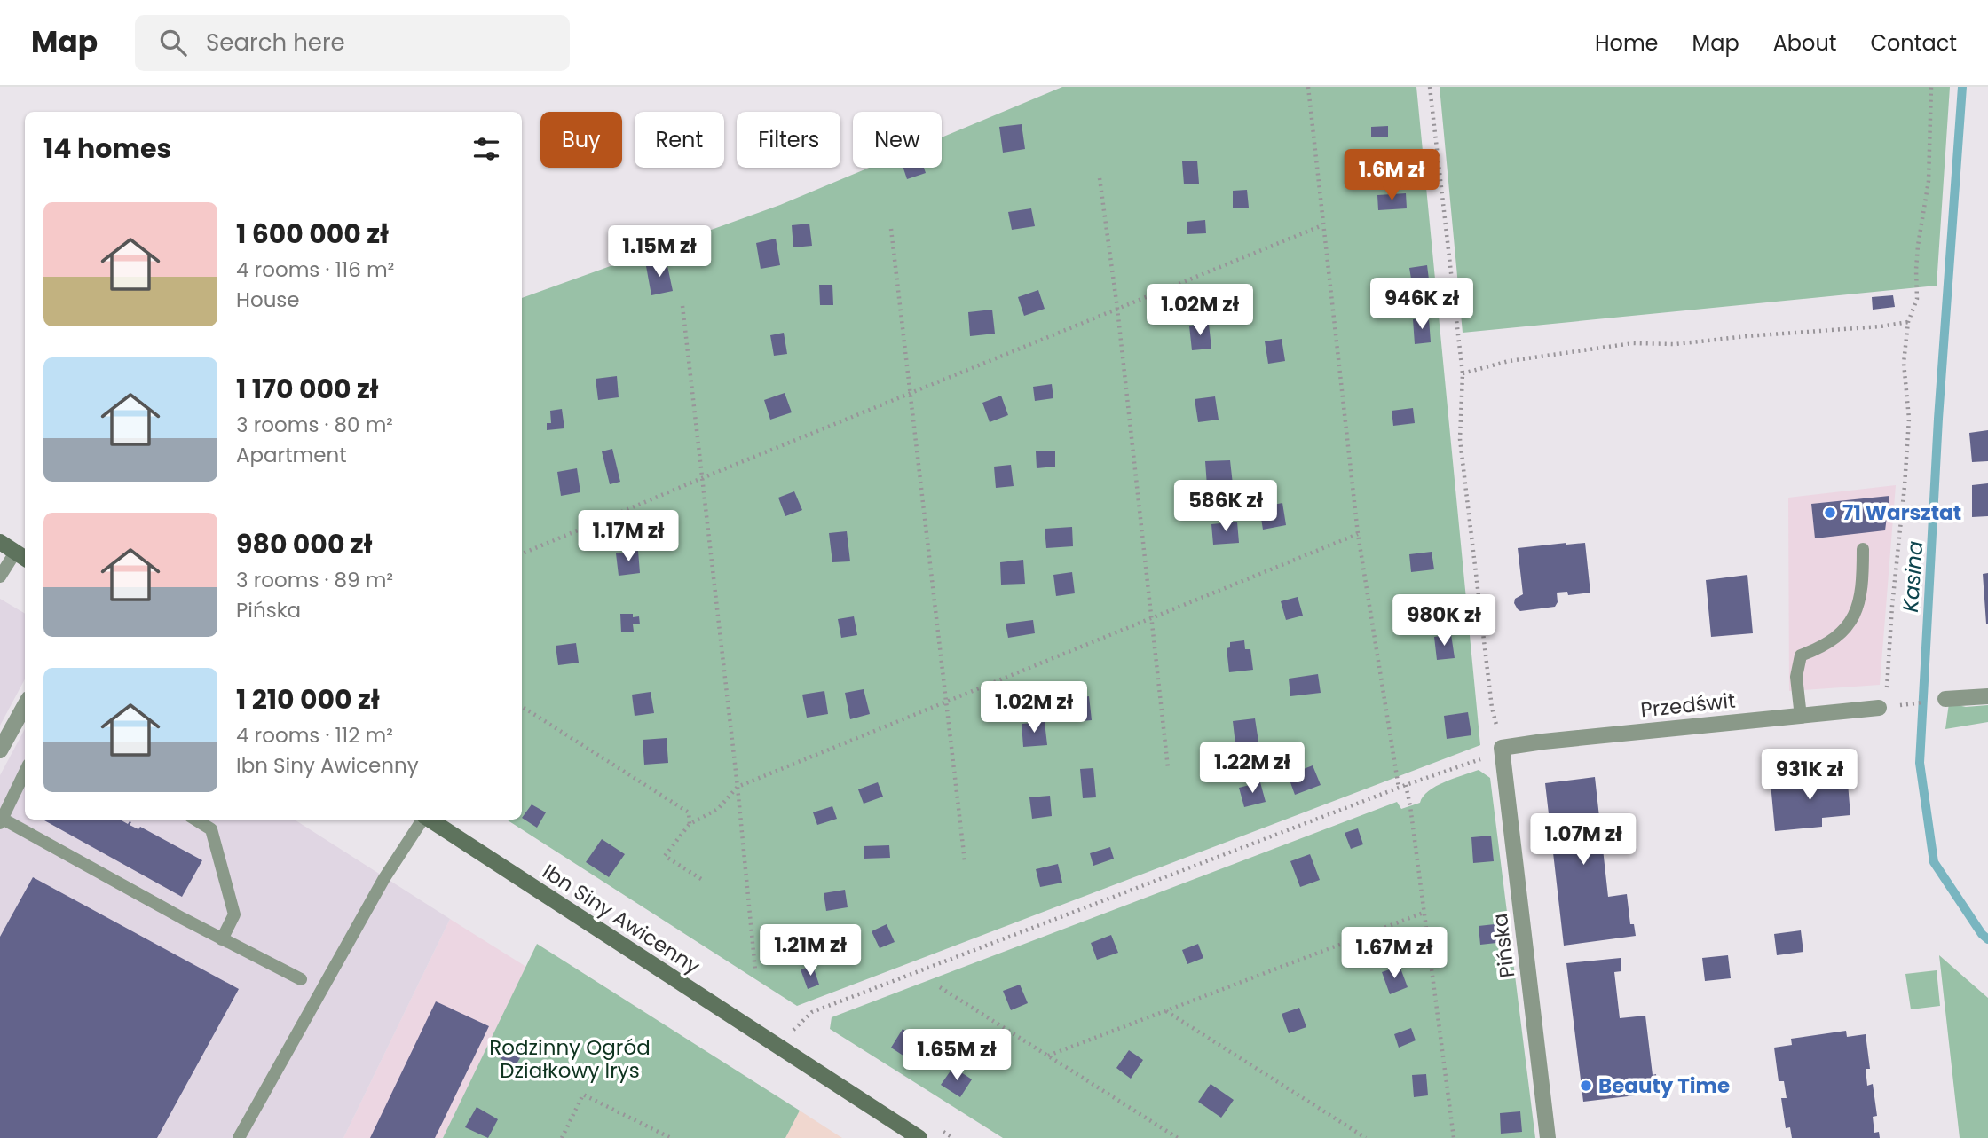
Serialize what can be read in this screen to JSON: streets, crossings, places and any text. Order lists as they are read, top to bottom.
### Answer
{
  "streets": {
    "street": ["Przedświt", "Ibn Siny Awicenny", "Pińska"]
  },
  "crossings": [
    ["Przedświt", "Pińska"]
  ],
  "water": ["Kasina"],
  "parks": ["Rodzinny Ogród Działkowy Irys"],
  "places": ["71 Warsztat", "Beauty Time"],
  "page": {
    "header": "Map",
    "search": "Search here",
    "nav": [
      "Home",
      "Map",
      "About",
      "Contact"
    ],
    "chip": [
      "Buy",
      "Rent",
      "Filters",
      "New"
    ],
    "heading": "14 homes",
    "price": [
      "1.6M zł",
      "1.15M zł",
      "946K zł",
      "1.02M zł",
      "586K zł",
      "1.17M zł",
      "980K zł",
      "1.02M zł",
      "1.22M zł",
      "931K zł",
      "1.07M zł",
      "1.21M zł",
      "1.67M zł",
      "1.65M zł"
    ],
    "list": [
      {
        "name": "1 600 000 zł",
        "note": "4 rooms · 116 m² · House"
      },
      {
        "name": "1 170 000 zł",
        "note": "3 rooms · 80 m² · Apartment"
      },
      {
        "name": "980 000 zł",
        "note": "3 rooms · 89 m² · Pińska"
      },
      {
        "name": "1 210 000 zł",
        "note": "4 rooms · 112 m² · Ibn Siny Awicenny"
      }
    ]
  }
}
